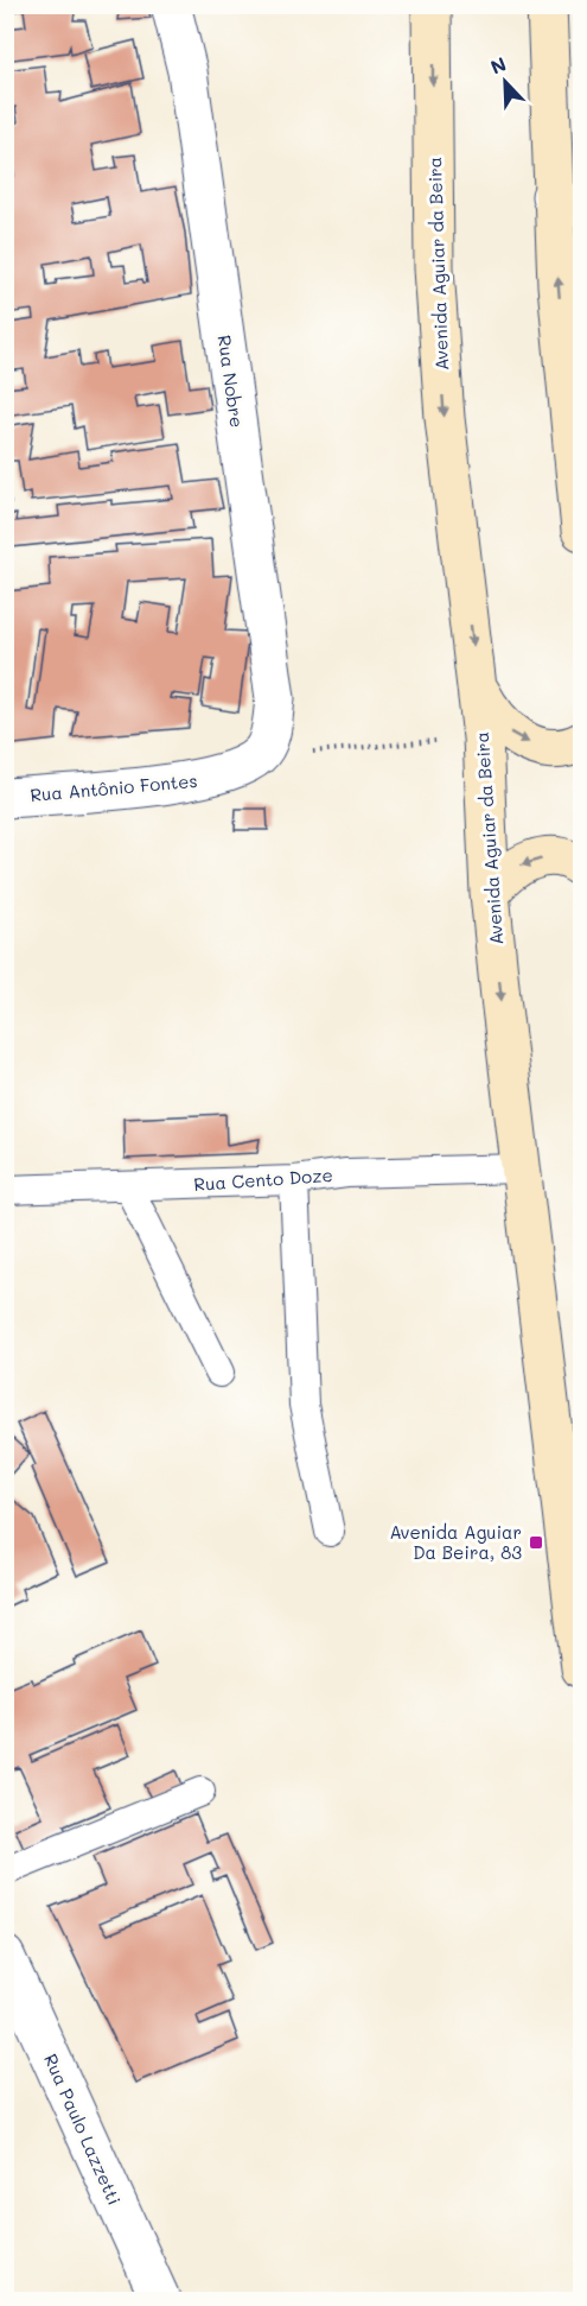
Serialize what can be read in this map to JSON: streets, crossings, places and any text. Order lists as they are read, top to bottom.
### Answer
{
  "streets": {
    "main road": ["Avenida Aguiar da Beira"],
    "street": ["Rua Nobre", "Rua Antônio Fontes", "Rua Paulo Lazzetti"],
    "lane": ["Rua Cento Doze"]
  },
  "crossings": [
    ["Avenida Aguiar da Beira", "Rua Cento Doze"],
    ["Rua Nobre", "Rua Antônio Fontes"]
  ],
  "places": {
    "transit": ["Avenida Aguiar Da Beira, 83"]
  },
  "north": "top left"
}
